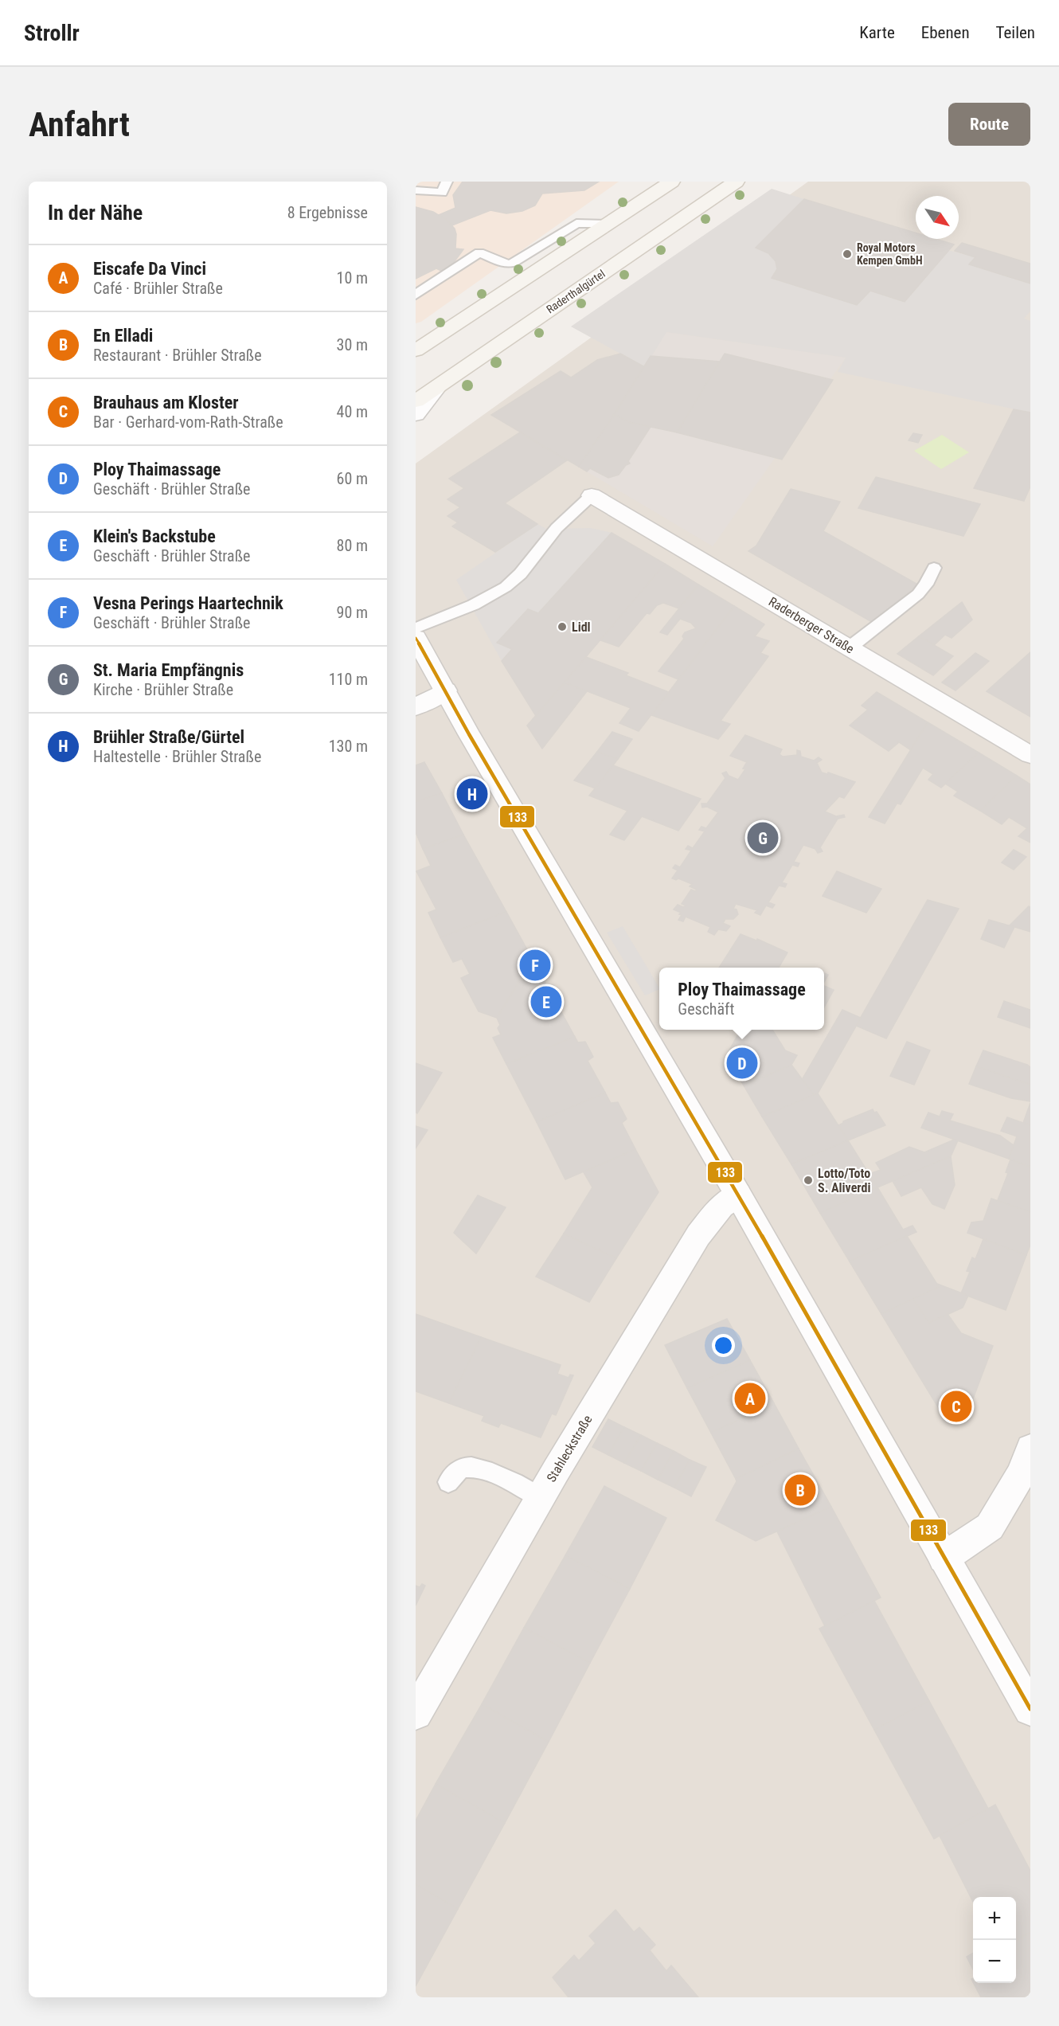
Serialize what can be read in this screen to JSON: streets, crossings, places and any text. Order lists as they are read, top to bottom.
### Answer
{
  "streets": {
    "main road": ["Raderthalgürtel"],
    "street": ["Raderberger Straße", "Stahleckstraße"]
  },
  "places": ["Royal Motors Kempen GmbH", "Lidl", "Lotto/Toto S. Aliverdi"],
  "lines": ["transit line 133"],
  "north": "bottom right",
  "page": {
    "header": "Strollr",
    "nav": ["Karte", "Ebenen", "Teilen"],
    "buttons": "Route",
    "title": "Anfahrt",
    "heading": ["In der Nähe", "8 Ergebnisse"],
    "list": [
      {
        "mark": "A",
        "name": "Eiscafe Da Vinci",
        "note": "Café · Brühler Straße",
        "value": "10 m"
      },
      {
        "mark": "B",
        "name": "En Elladi",
        "note": "Restaurant · Brühler Straße",
        "value": "30 m"
      },
      {
        "mark": "C",
        "name": "Brauhaus am Kloster",
        "note": "Bar · Gerhard-vom-Rath-Straße",
        "value": "40 m"
      },
      {
        "mark": "D",
        "name": "Ploy Thaimassage",
        "note": "Geschäft · Brühler Straße",
        "value": "60 m"
      },
      {
        "mark": "E",
        "name": "Klein's Backstube",
        "note": "Geschäft · Brühler Straße",
        "value": "80 m"
      },
      {
        "mark": "F",
        "name": "Vesna Perings Haartechnik",
        "note": "Geschäft · Brühler Straße",
        "value": "90 m"
      },
      {
        "mark": "G",
        "name": "St. Maria Empfängnis",
        "note": "Kirche · Brühler Straße",
        "value": "110 m"
      },
      {
        "mark": "H",
        "name": "Brühler Straße/Gürtel",
        "note": "Haltestelle · Brühler Straße",
        "value": "130 m"
      }
    ],
    "pins": [
      "H",
      "G",
      "F",
      "E",
      "D",
      "A",
      "C",
      "B"
    ],
    "popup": ["Ploy Thaimassage", "Geschäft"],
    "map_buttons": ["+", "−"]
  }
}
